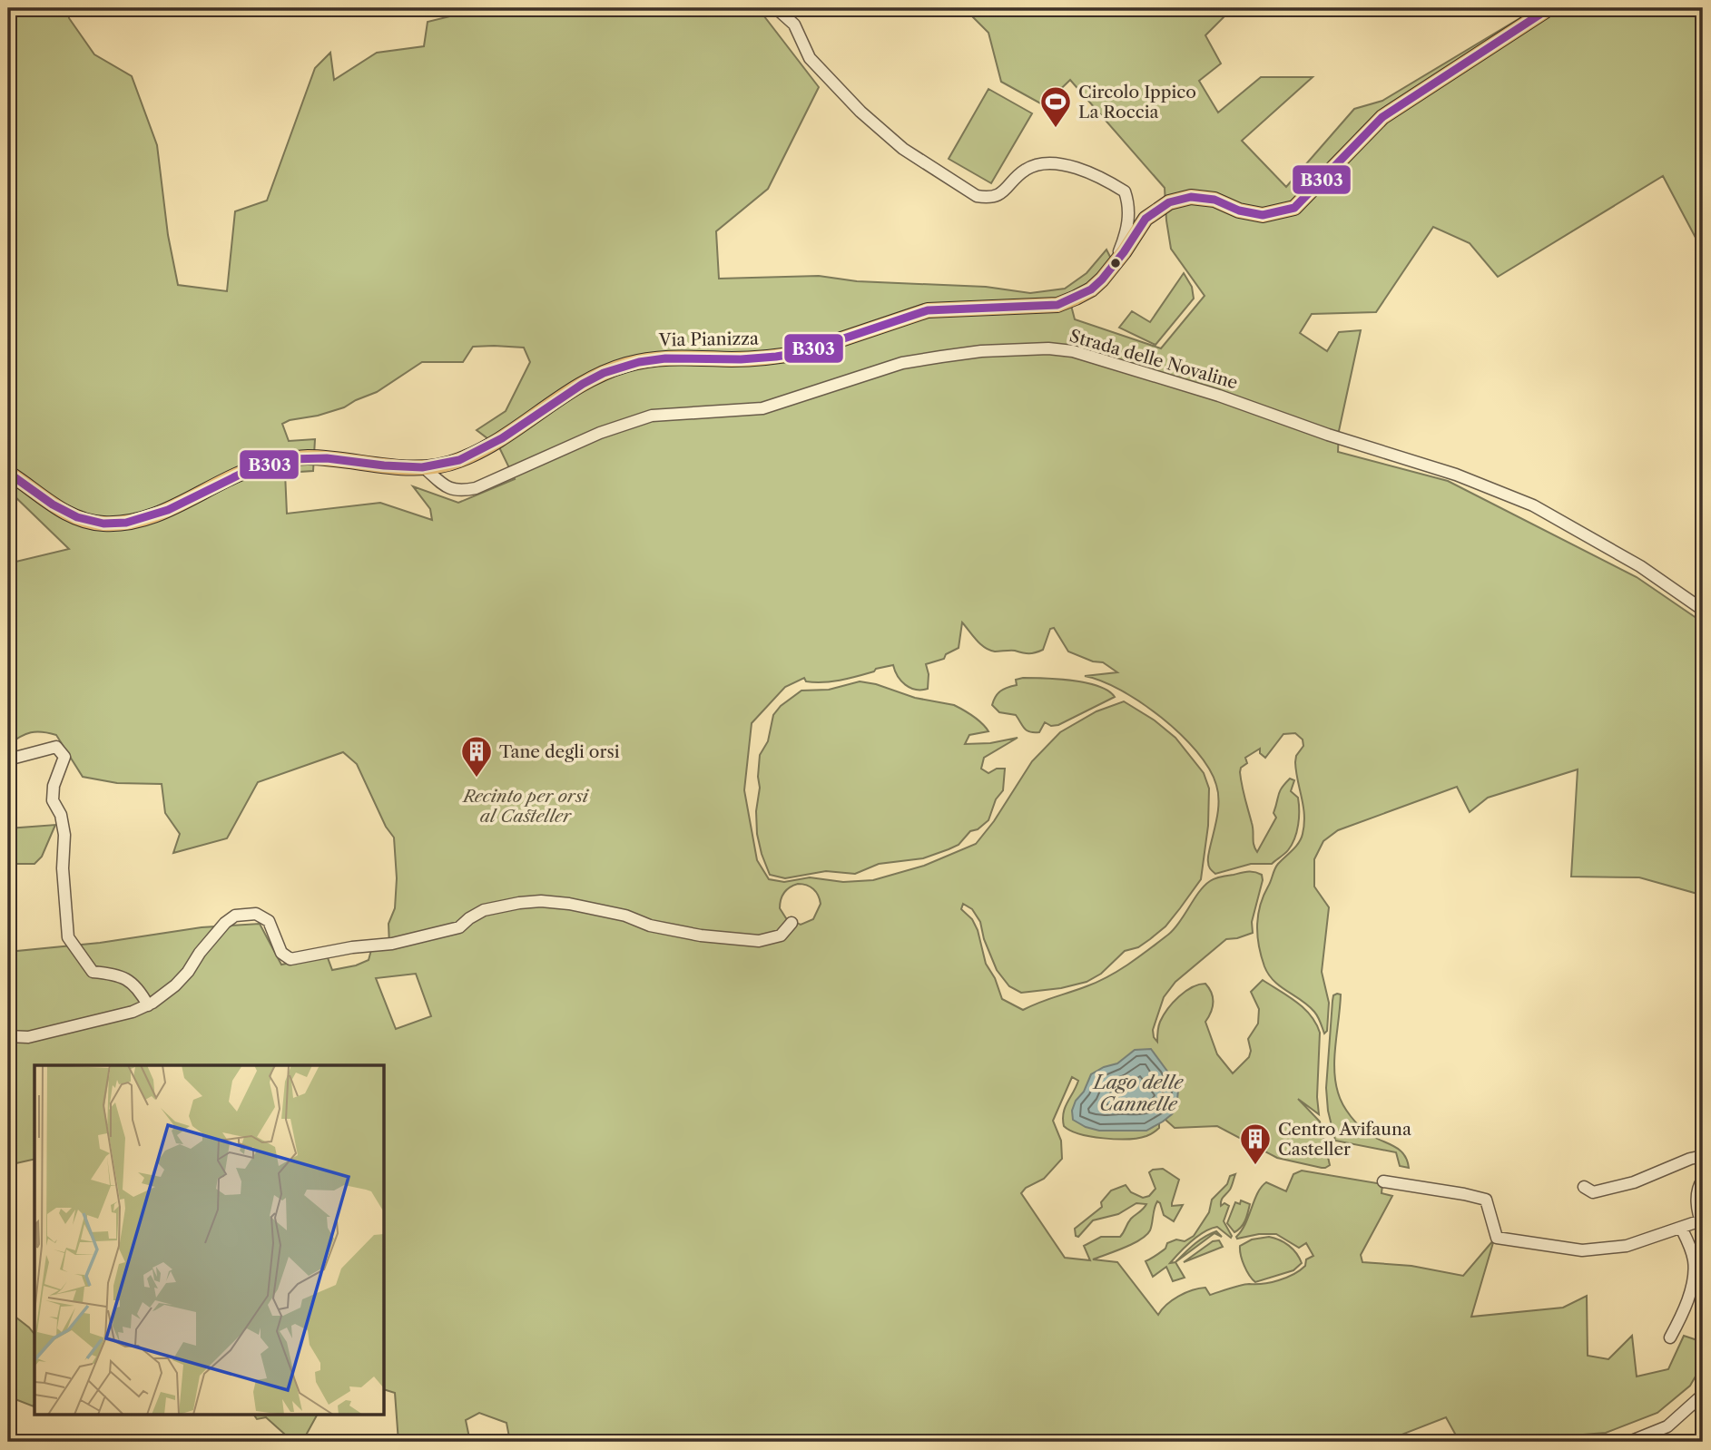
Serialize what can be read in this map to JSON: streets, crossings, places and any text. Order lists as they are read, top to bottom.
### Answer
{
  "streets": {
    "main road": ["Via Pianizza"],
    "street": ["Strada delle Novaline"]
  },
  "crossings": [
    ["Via Pianizza", "Strada delle Novaline"]
  ],
  "water": ["Lago delle Cannelle"],
  "parks": ["Recinto per orsi al Casteller"],
  "places": {
    "sports": ["Circolo Ippico La Roccia"],
    "building": ["Tane degli orsi", "Centro Avifauna Casteller"]
  },
  "lines": ["transit line B303"]
}
